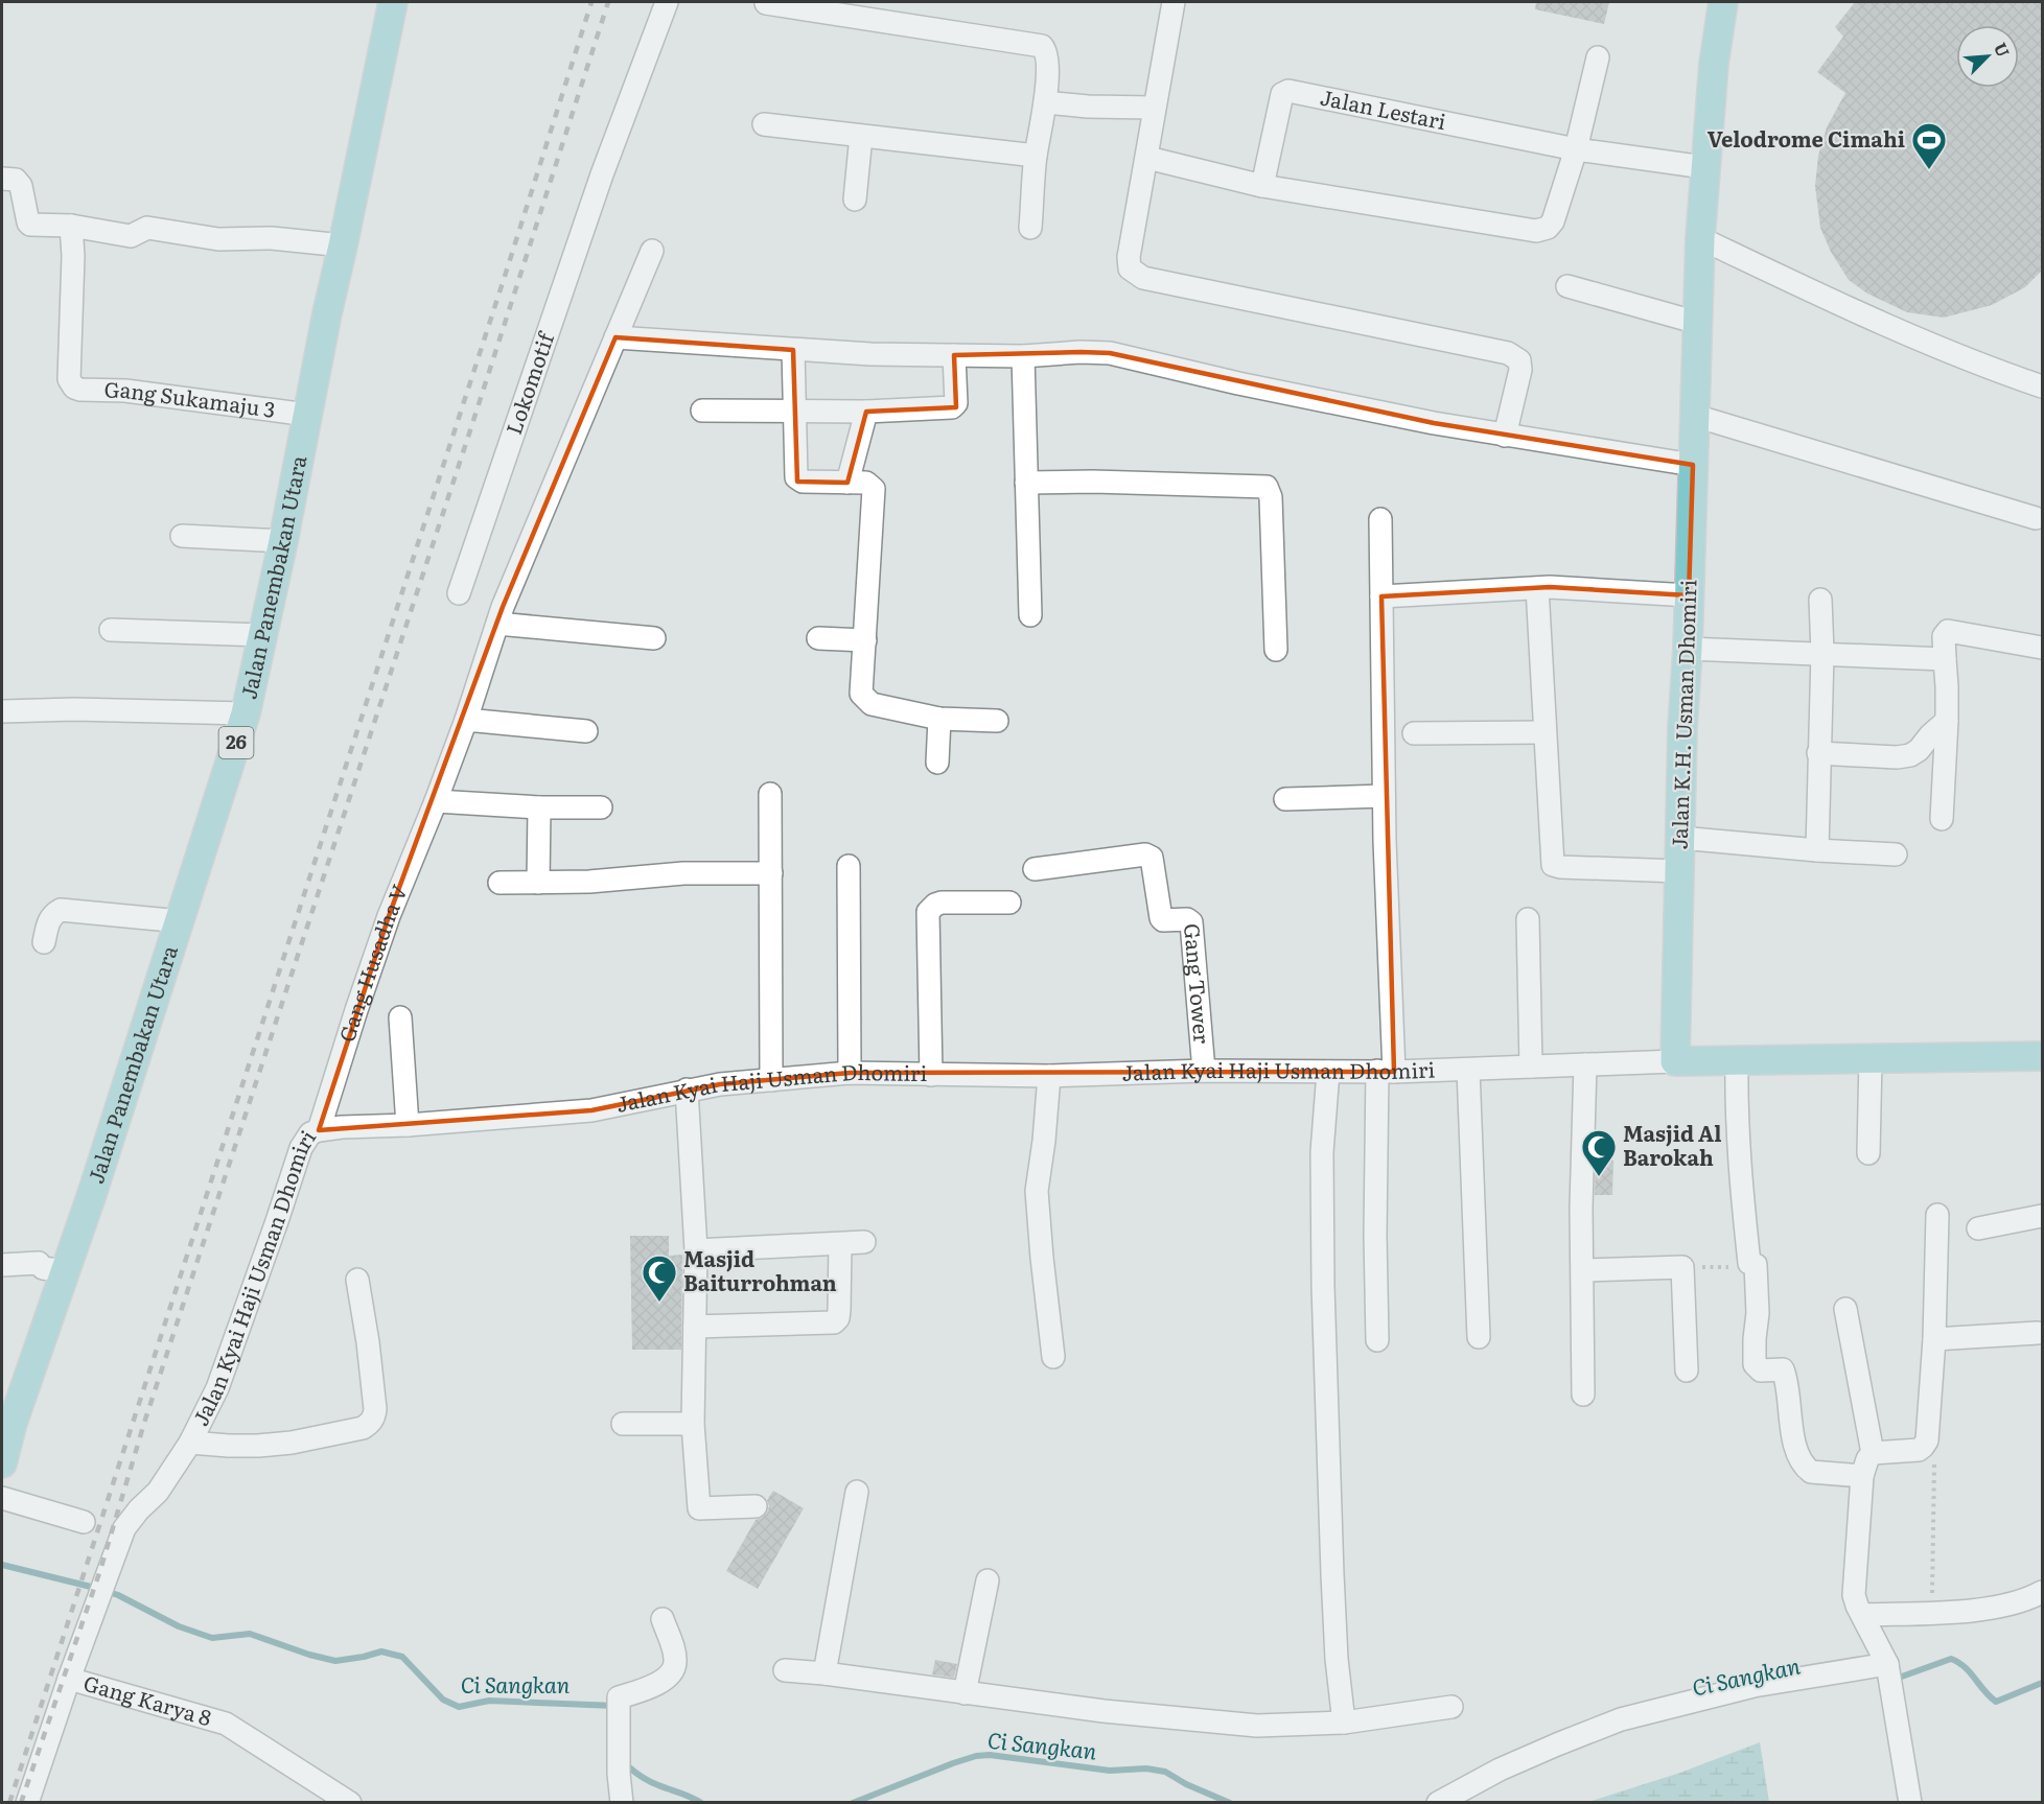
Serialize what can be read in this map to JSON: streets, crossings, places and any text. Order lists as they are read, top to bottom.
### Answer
{
  "streets": {
    "main road": ["Jalan Panembakan Utara", "Jalan K.H. Usman Dhomiri", "26"],
    "street": [
      "Jalan Lestari",
      "Lokomotif",
      "Gang Sukamaju 3",
      "Gang Husadha V",
      "Gang Tower",
      "Jalan Kyai Haji Usman Dhomiri",
      "Gang Karya 8"
    ]
  },
  "crossings": [
    ["Gang Sukamaju 3", "Jalan Panembakan Utara"],
    ["Jalan K.H. Usman Dhomiri", "Jalan Kyai Haji Usman Dhomiri"],
    ["Gang Husadha V", "Jalan Kyai Haji Usman Dhomiri"],
    ["Gang Tower", "Jalan Kyai Haji Usman Dhomiri"],
    ["Jalan Kyai Haji Usman Dhomiri", "Gang Karya 8"]
  ],
  "water": ["Ci Sangkan"],
  "places": {
    "sports": ["Velodrome Cimahi"],
    "mosque": ["Masjid Al Barokah", "Masjid Baiturrohman"]
  },
  "north": "top right"
}
